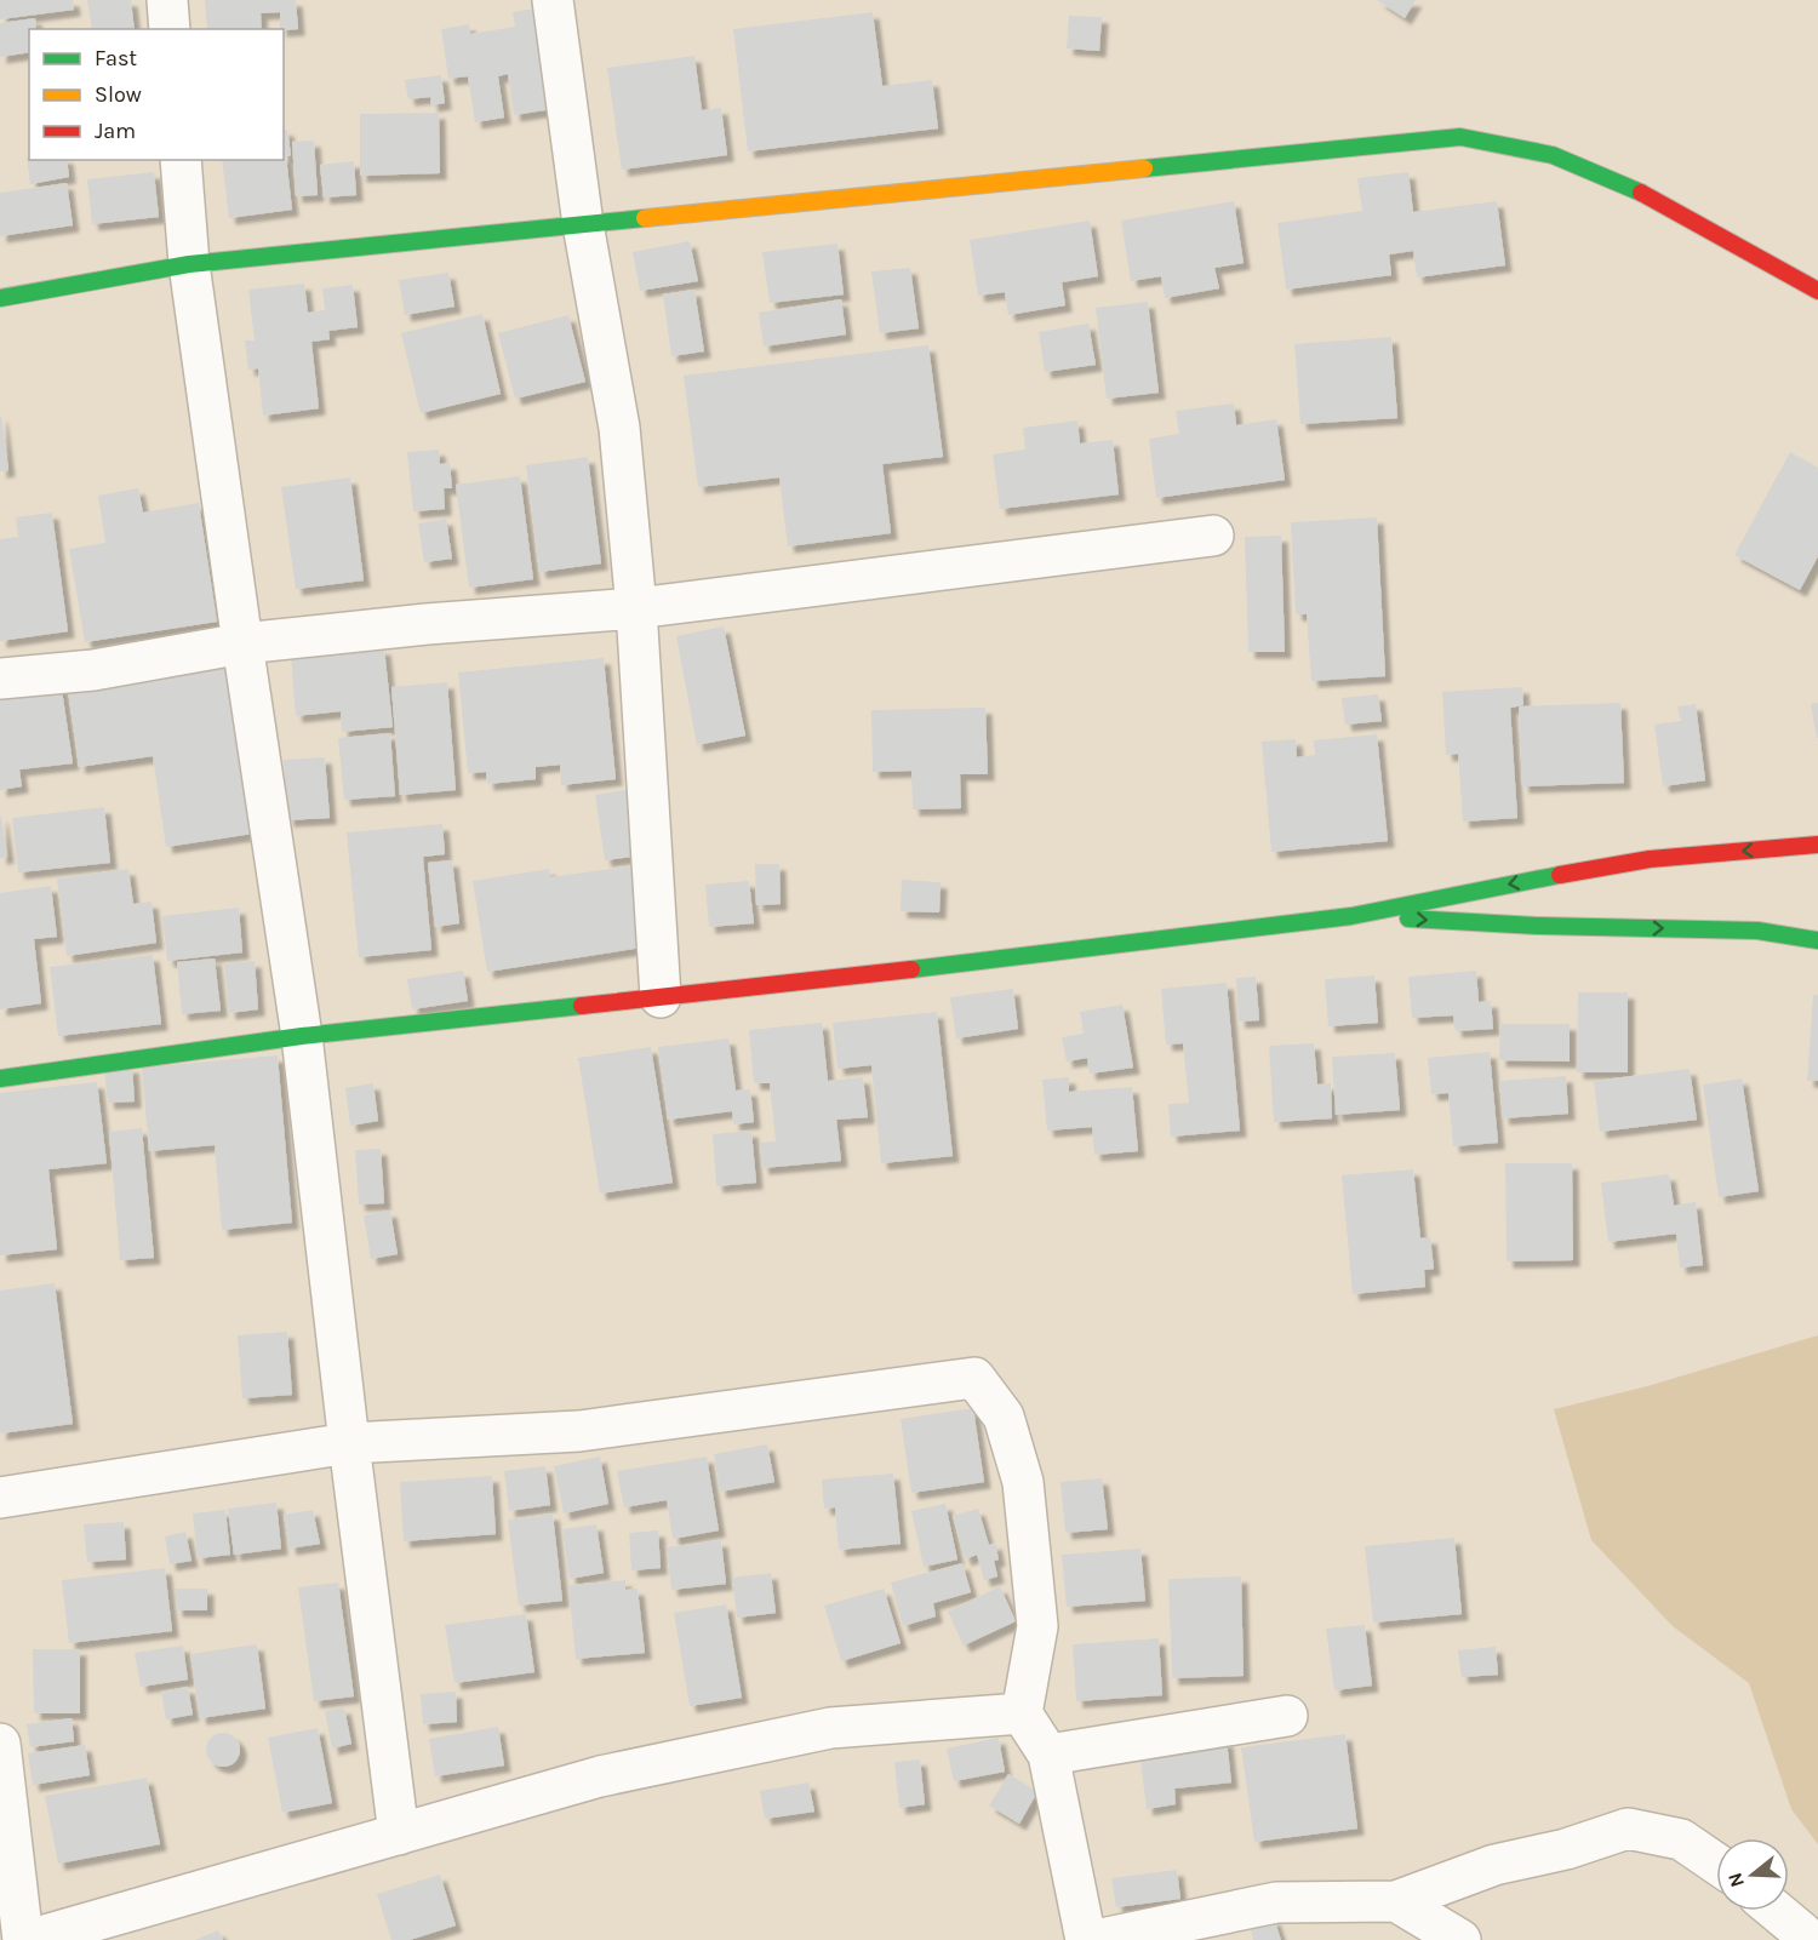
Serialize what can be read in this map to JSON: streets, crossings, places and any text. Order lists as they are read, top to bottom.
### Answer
{
  "legend": ["Fast", "Slow", "Jam"],
  "north": "left"
}
